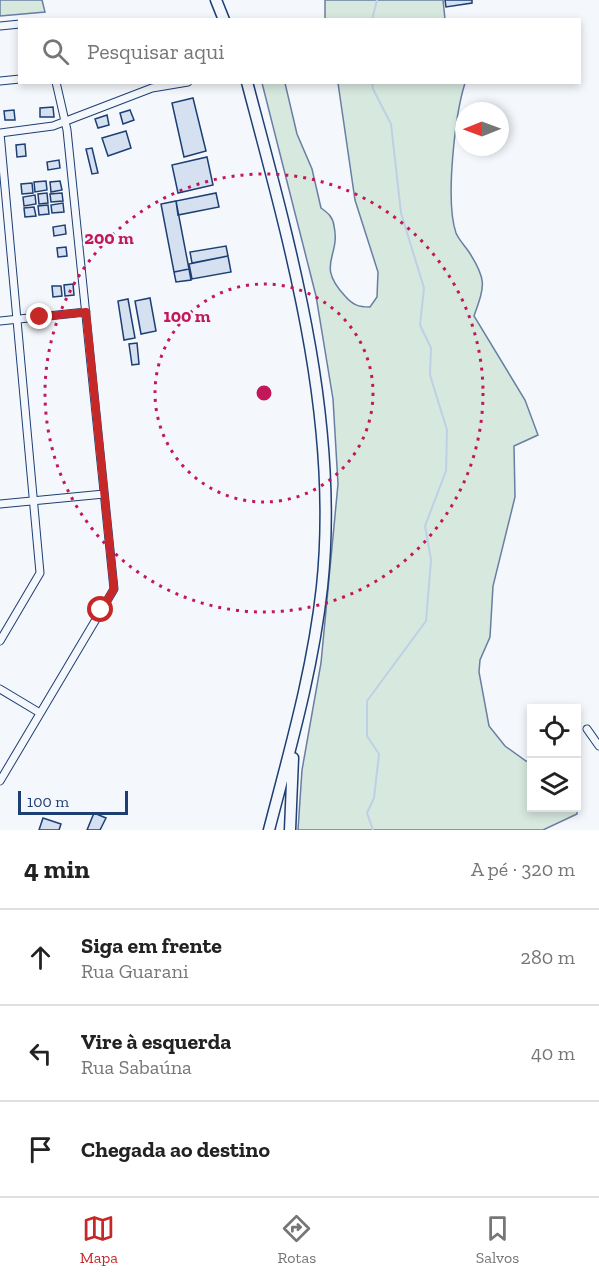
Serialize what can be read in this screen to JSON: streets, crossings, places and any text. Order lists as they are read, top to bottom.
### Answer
{
  "scale_bar": "100 m",
  "north": "left",
  "page": {
    "search": "Pesquisar aqui",
    "scale": "100 m",
    "heading": ["4 min", "A pé · 320 m"],
    "list": [
      ["Siga em frente", "Rua Guarani", "280 m"],
      ["Vire à esquerda", "Rua Sabaúna", "40 m"],
      "Chegada ao destino"
    ],
    "nav": ["Mapa", "Rotas", "Salvos"]
  },
  "rings": ["200 m", "100 m"]
}
